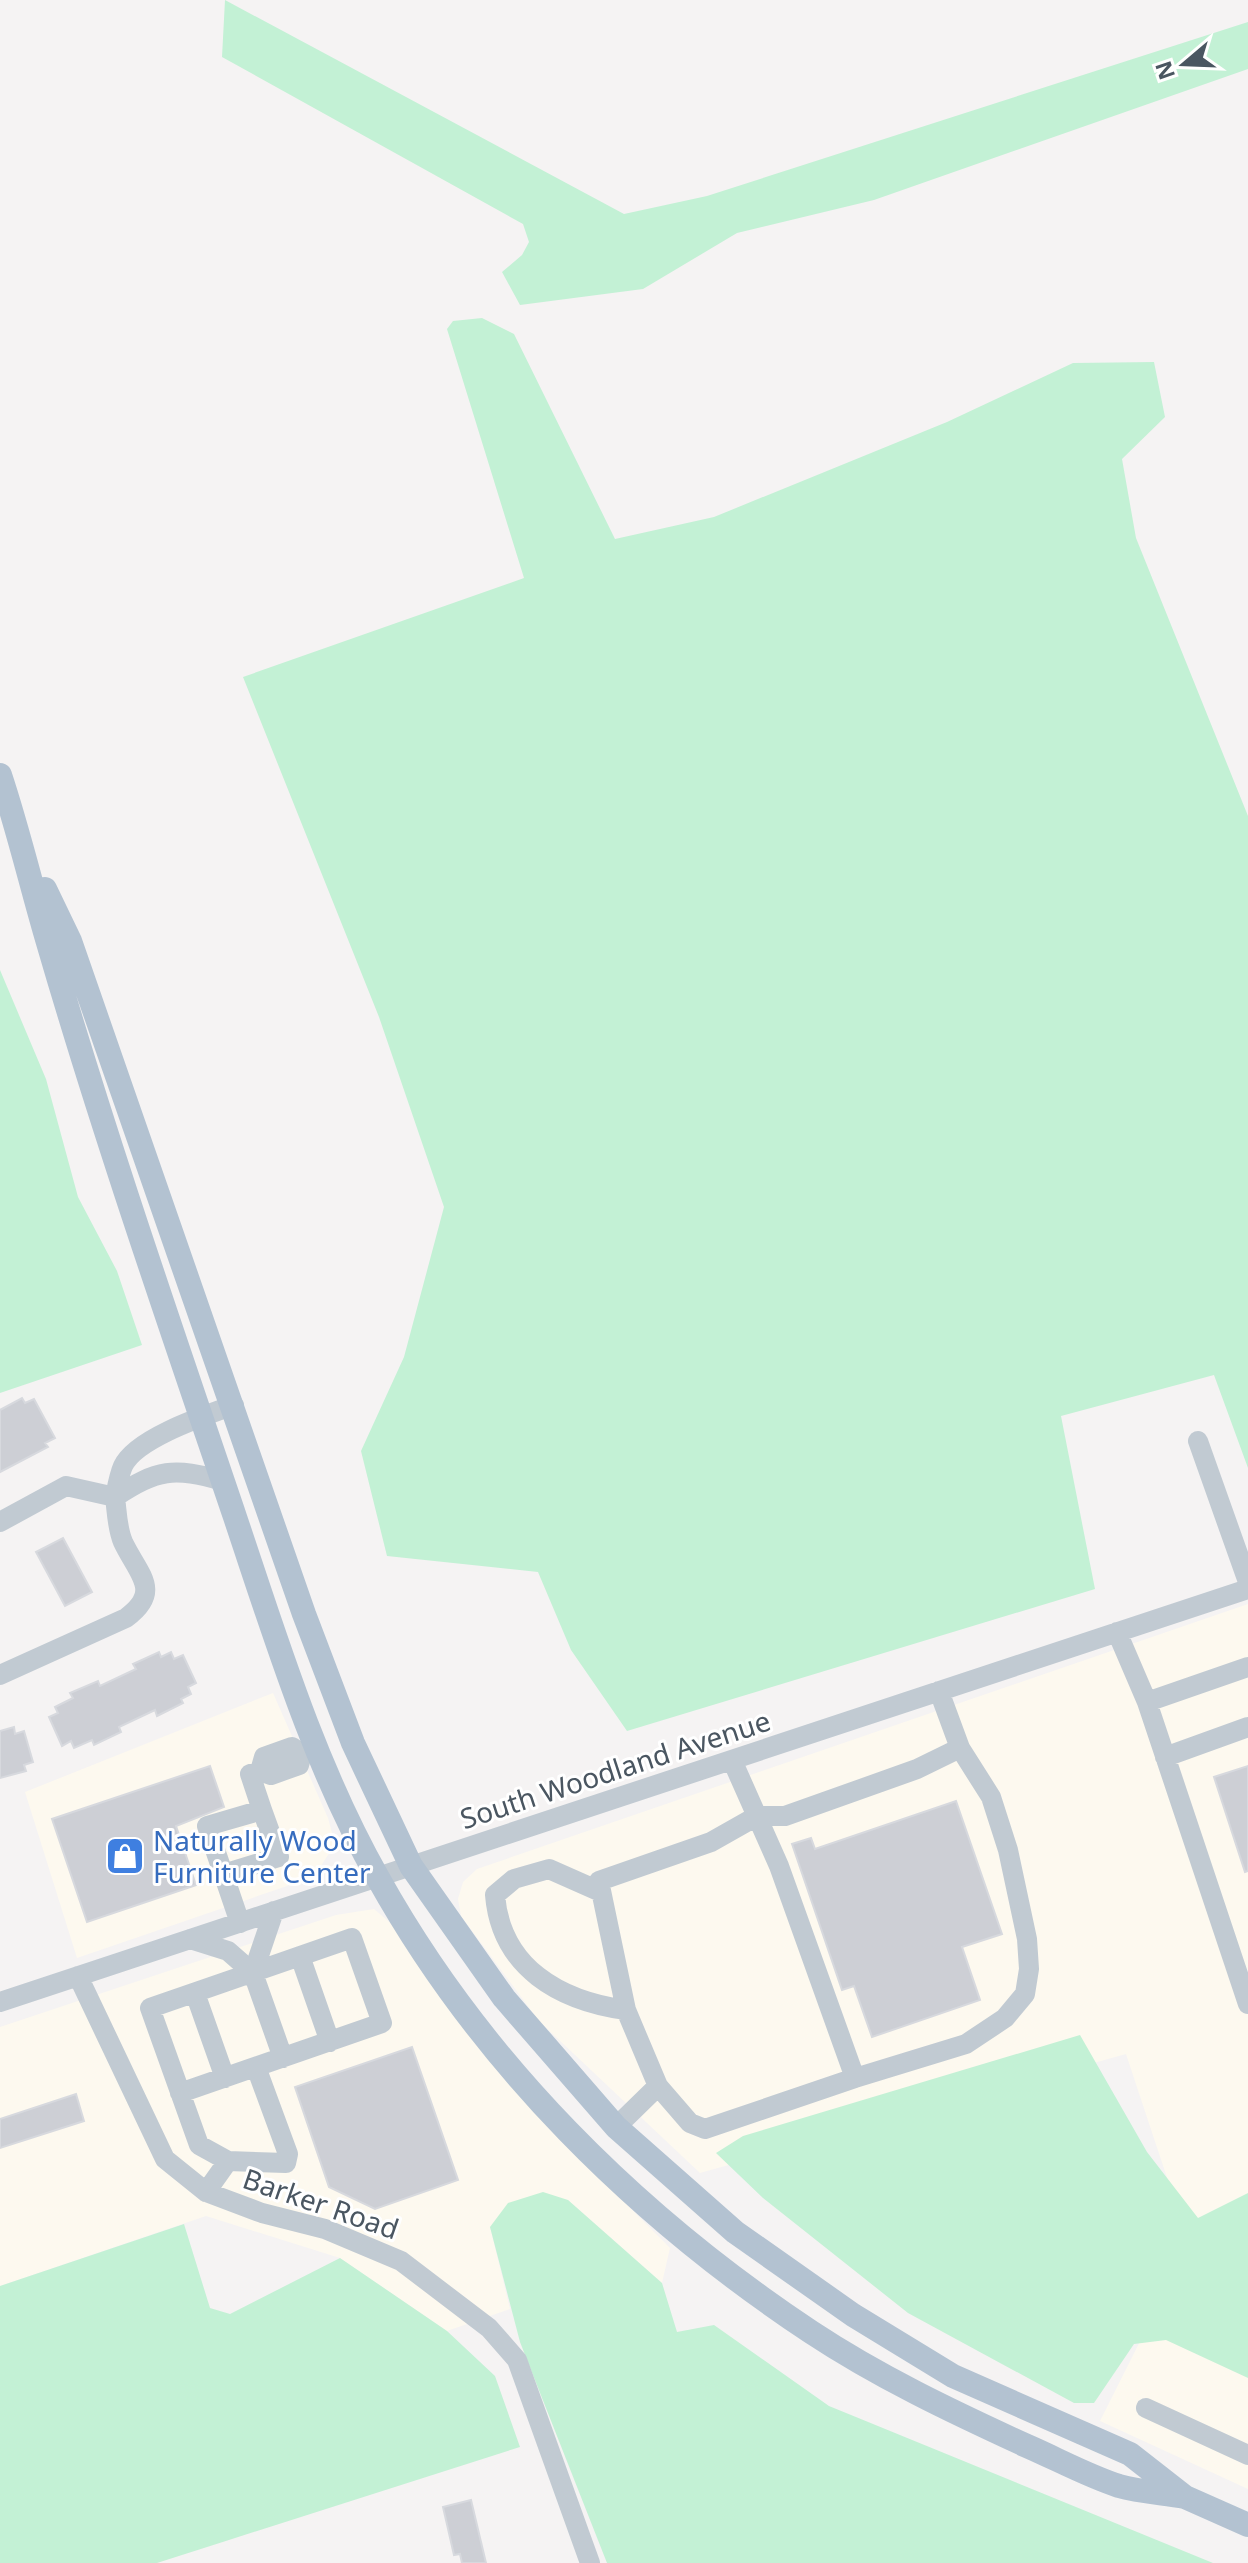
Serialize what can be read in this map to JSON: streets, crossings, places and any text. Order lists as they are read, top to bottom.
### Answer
{
  "streets": {
    "street": ["South Woodland Avenue", "Barker Road"]
  },
  "crossings": [
    ["South Woodland Avenue", "Barker Road"]
  ],
  "places": {
    "shop": ["Naturally Wood Furniture Center"]
  },
  "north": "left"
}
